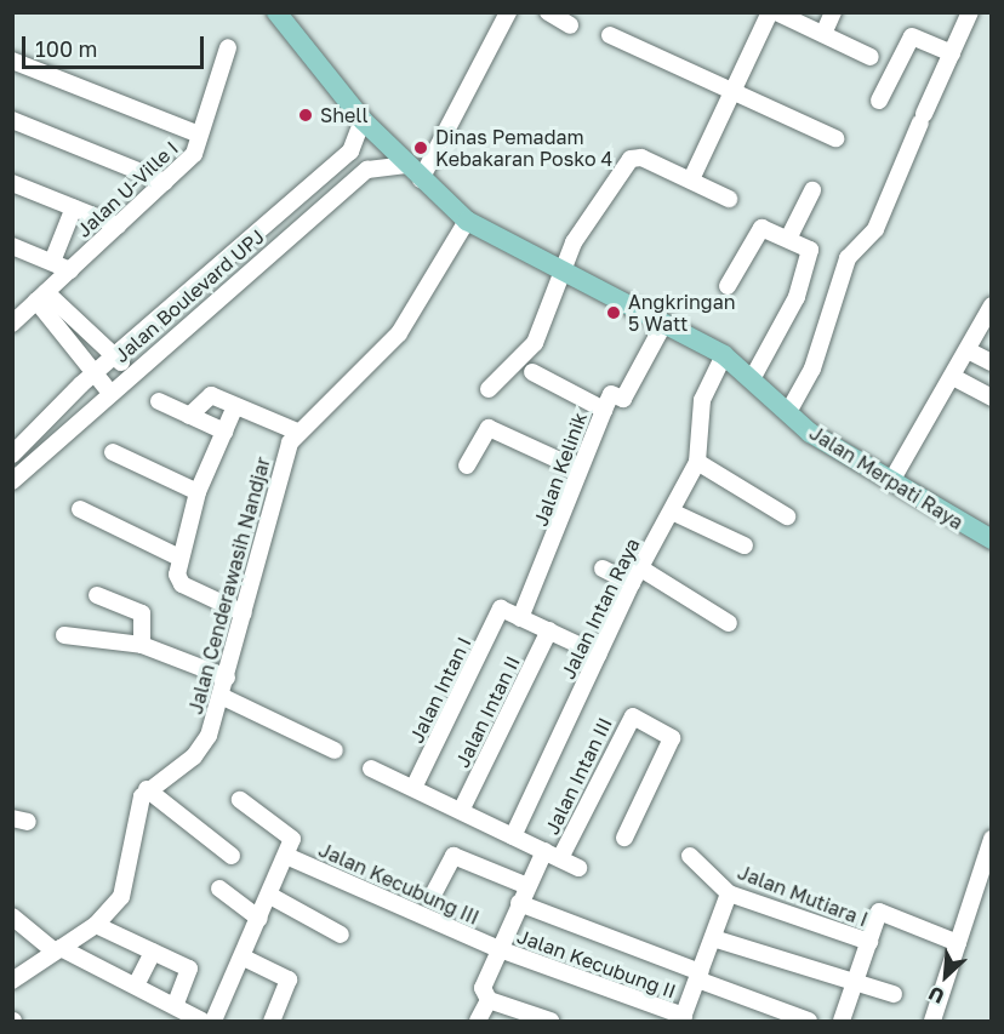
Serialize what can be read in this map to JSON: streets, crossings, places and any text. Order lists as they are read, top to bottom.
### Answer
{
  "streets": {
    "main road": ["Jalan Merpati Raya"],
    "street": [
      "Jalan U-Ville I",
      "Jalan Boulevard UPJ",
      "Jalan Kelinik",
      "Jalan Cenderawasih Nandjar",
      "Jalan Intan Raya",
      "Jalan Intan I",
      "Jalan Intan II",
      "Jalan Intan III",
      "Jalan Kecubung III",
      "Jalan Mutiara I",
      "Jalan Kecubung II"
    ]
  },
  "crossings": [
    ["Jalan Boulevard UPJ", "Jalan Merpati Raya"],
    ["Jalan Kelinik", "Jalan Intan I"],
    ["Jalan Merpati Raya", "Jalan Cenderawasih Nandjar"],
    ["Jalan Merpati Raya", "Jalan Intan Raya"],
    ["Jalan Kecubung III", "Jalan Kecubung II"]
  ],
  "places": ["Shell", "Dinas Pemadam Kebakaran Posko 4", "Angkringan 5 Watt"],
  "scale_bar": "100 m",
  "north": "bottom left"
}
